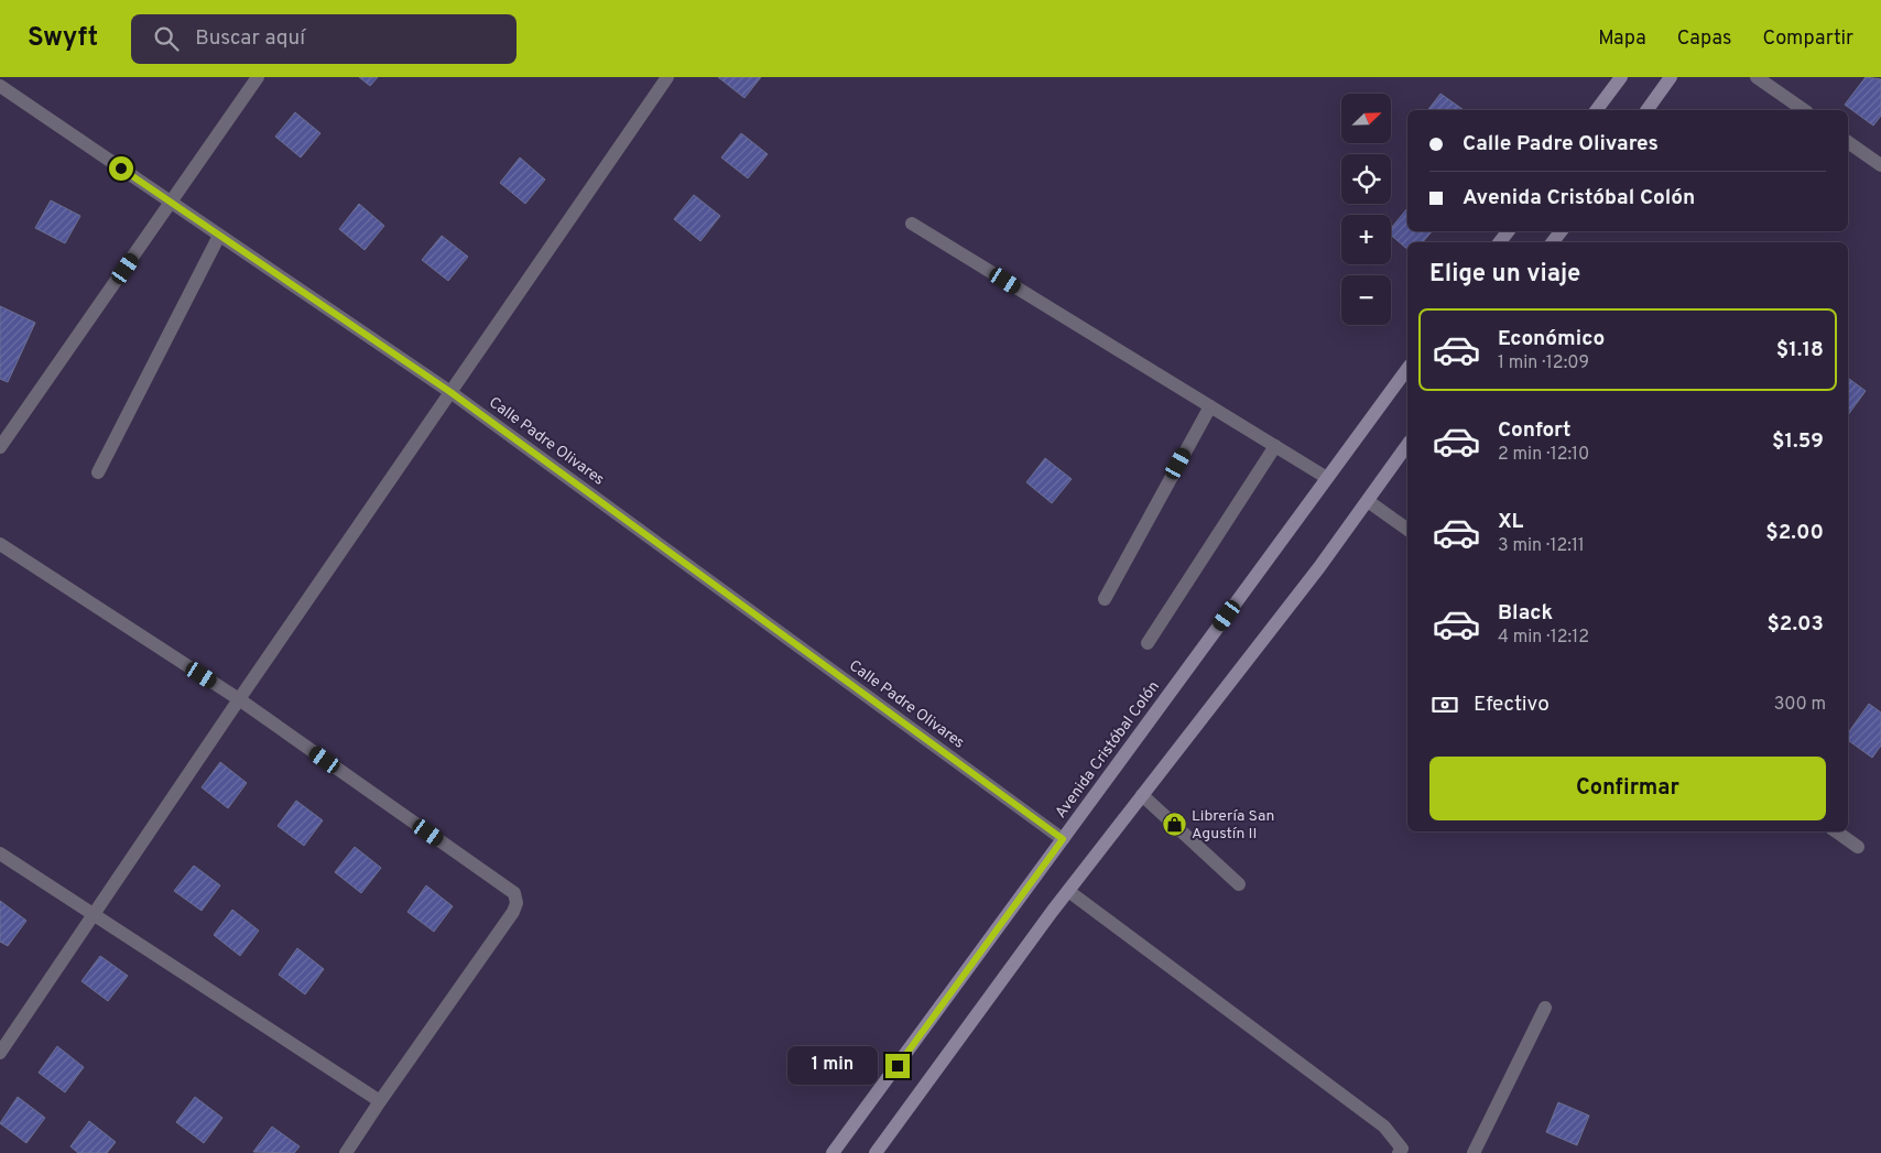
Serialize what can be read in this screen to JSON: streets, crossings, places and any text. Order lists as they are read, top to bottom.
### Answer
{
  "streets": {
    "street": ["Calle Padre Olivares", "Avenida Cristóbal Colón"]
  },
  "crossings": [
    ["Calle Padre Olivares", "Avenida Cristóbal Colón"]
  ],
  "places": {
    "shop": ["Librería San Agustín II"]
  },
  "north": "top right",
  "page": {
    "header": "Swyft",
    "search": "Buscar aquí",
    "nav": ["Mapa", "Capas", "Compartir"],
    "map_buttons": ["+", "−"],
    "banner": ["Calle Padre Olivares", "Avenida Cristóbal Colón"],
    "heading": "Elige un viaje",
    "list": [
      {
        "name": "Económico",
        "note": "1 min · 12:09",
        "value": "$1.18"
      },
      {
        "name": "Confort",
        "note": "2 min · 12:10",
        "value": "$1.59"
      },
      {
        "name": "XL",
        "note": "3 min · 12:11",
        "value": "$2.00"
      },
      {
        "name": "Black",
        "note": "4 min · 12:12",
        "value": "$2.03"
      }
    ],
    "pay": ["Efectivo", "300 m"],
    "buttons": "Confirmar",
    "bubble": "1 min"
  }
}
